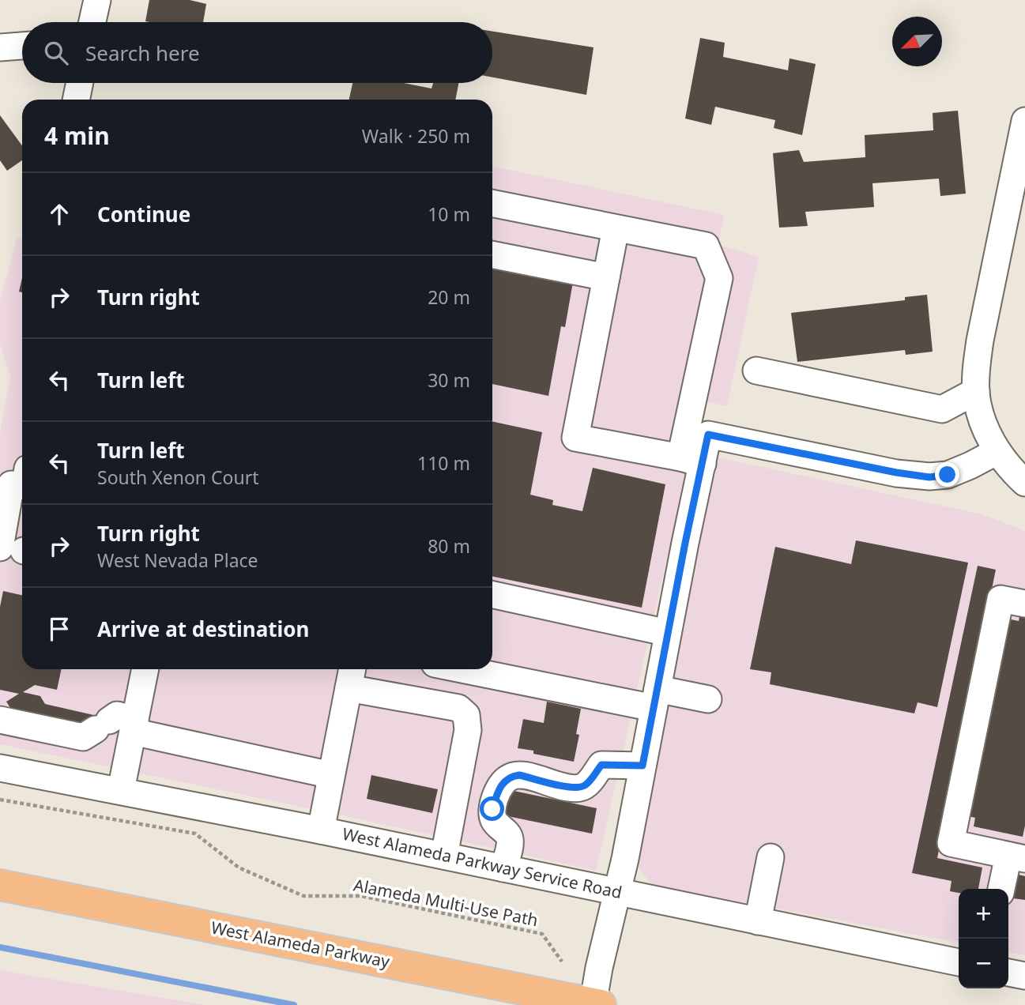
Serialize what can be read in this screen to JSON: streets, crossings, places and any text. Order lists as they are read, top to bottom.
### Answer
{
  "streets": {
    "main road": ["West Alameda Parkway"],
    "street": ["West Alameda Parkway Service Road"],
    "path": ["Alameda Multi-Use Path"]
  },
  "north": "bottom left",
  "page": {
    "search": "Search here",
    "heading": ["4 min", "Walk · 250 m"],
    "list": [
      ["Continue", "10 m"],
      ["Turn right", "20 m"],
      ["Turn left", "30 m"],
      ["Turn left", "South Xenon Court", "110 m"],
      ["Turn right", "West Nevada Place", "80 m"],
      "Arrive at destination"
    ],
    "map_buttons": ["+", "−"]
  }
}
